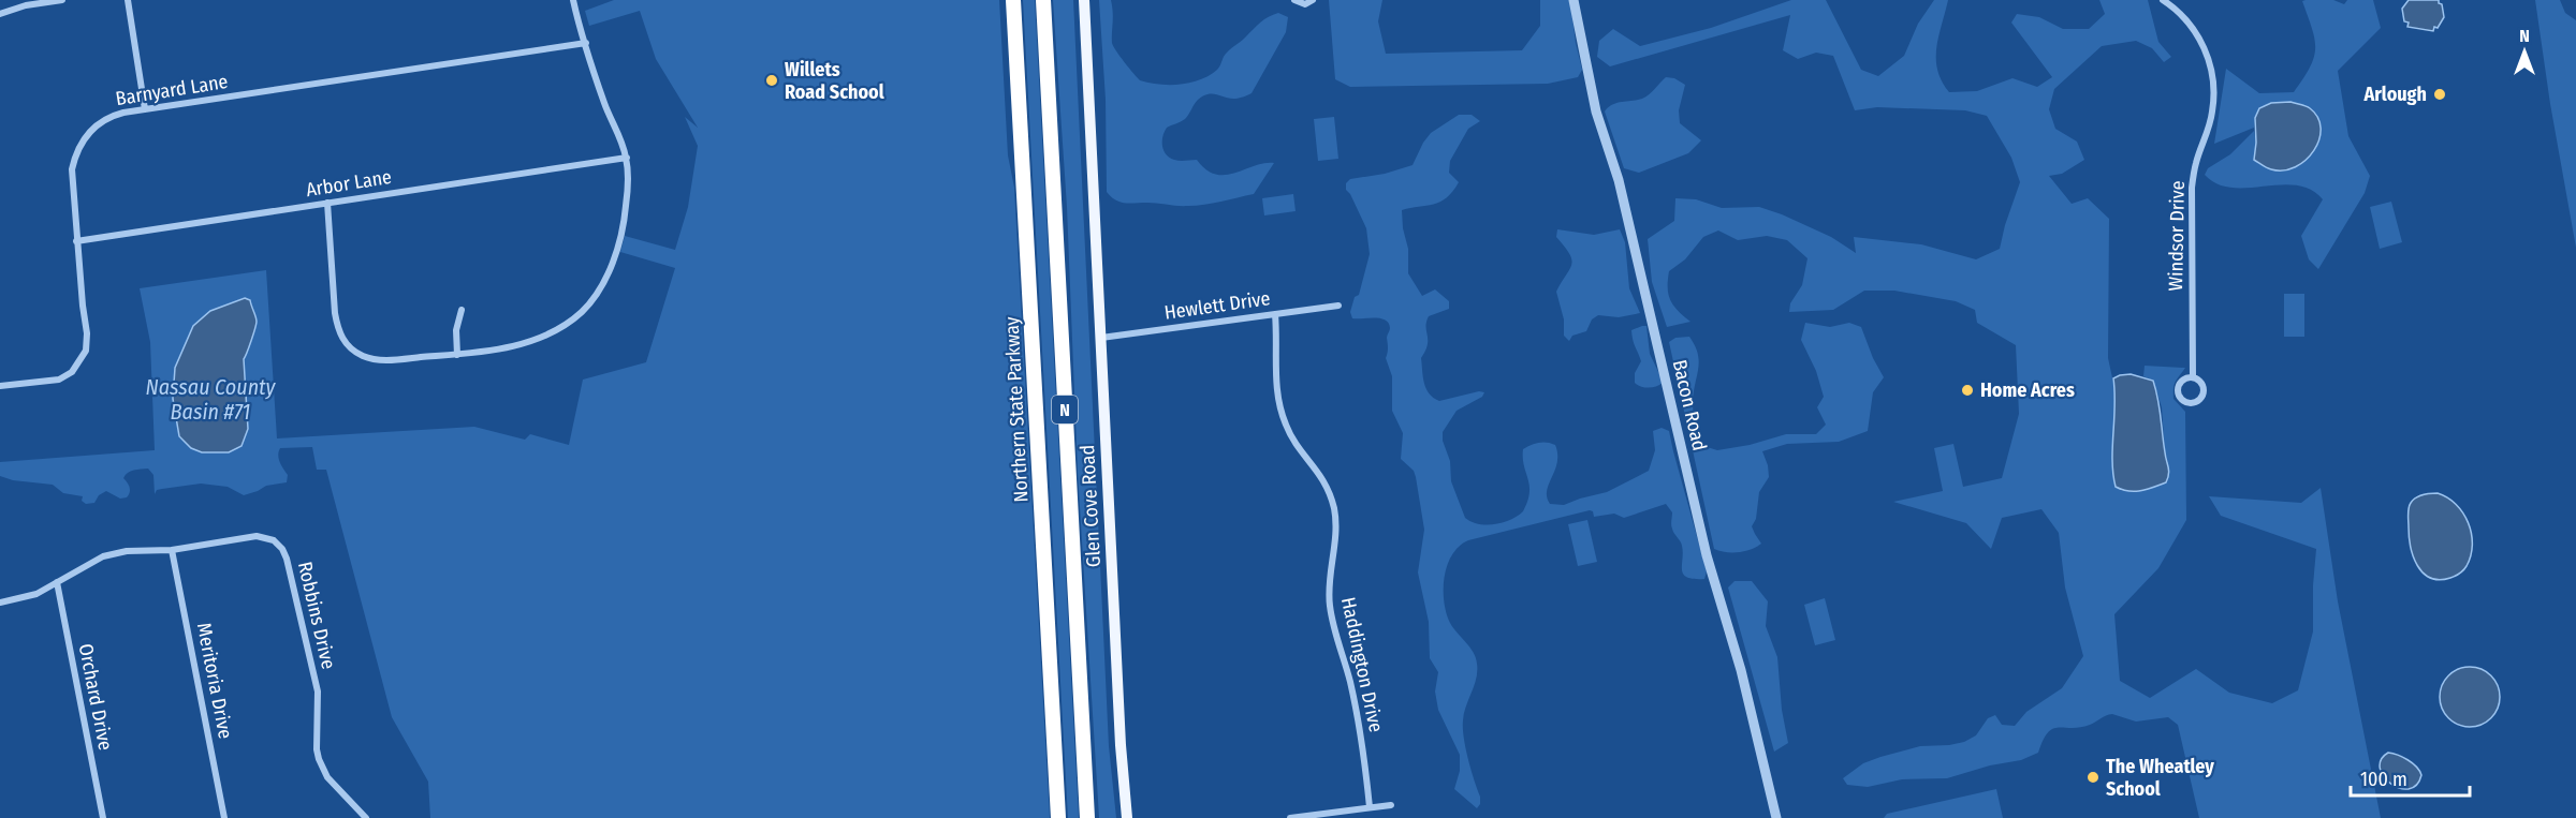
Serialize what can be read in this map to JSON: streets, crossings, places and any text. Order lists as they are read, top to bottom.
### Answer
{
  "streets": {
    "highway": ["Northern State Parkway", "N"],
    "main road": ["Glen Cove Road"],
    "street": [
      "Barnyard Lane",
      "Arbor Lane",
      "Windsor Drive",
      "Hewlett Drive",
      "Bacon Road",
      "Robbins Drive",
      "Haddington Drive",
      "Meritoria Drive",
      "Orchard Drive"
    ]
  },
  "crossings": [
    ["Barnyard Lane", "Arbor Lane"],
    ["Hewlett Drive", "Glen Cove Road"],
    ["Hewlett Drive", "Haddington Drive"],
    ["Robbins Drive", "Meritoria Drive"],
    ["Robbins Drive", "Orchard Drive"]
  ],
  "water": ["Nassau County Basin #71"],
  "places": [
    "Willets Road School",
    "Arlough",
    "Home Acres",
    "The Wheatley School"
  ],
  "scale_bar": "100 m",
  "north": "top"
}
